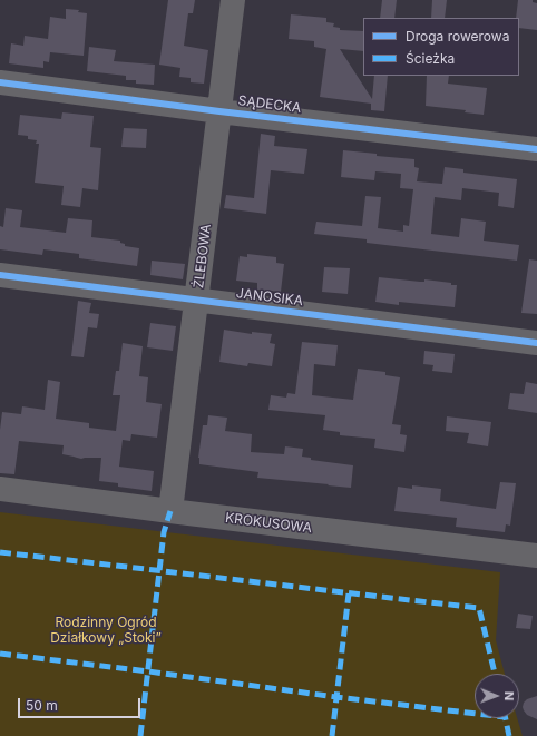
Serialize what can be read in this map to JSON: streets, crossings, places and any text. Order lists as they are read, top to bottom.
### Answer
{
  "streets": {
    "street": [
      "SĄDECKA",
      "ŻLEBOWA",
      "JANOSIKA",
      "KROKUSOWA"
    ]
  },
  "crossings": [
    ["SĄDECKA", "ŻLEBOWA"],
    ["ŻLEBOWA", "JANOSIKA"],
    ["ŻLEBOWA", "KROKUSOWA"]
  ],
  "parks": ["Rodzinny Ogród Działkowy „Stoki”"],
  "legend": ["Droga rowerowa", "Ścieżka"],
  "scale_bar": "50 m",
  "north": "right"
}
